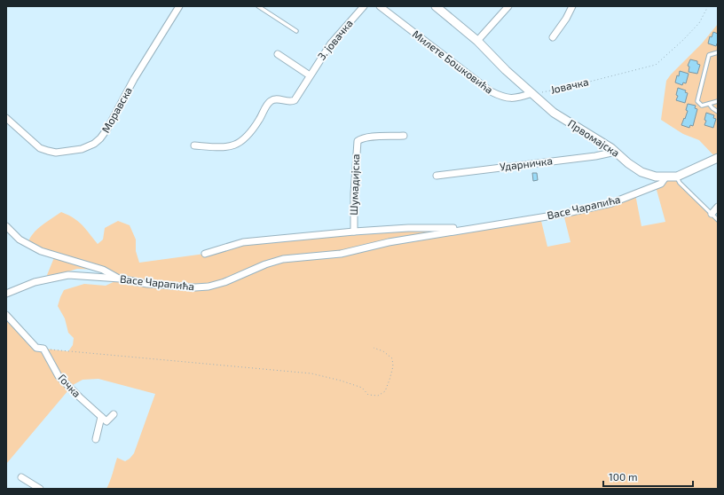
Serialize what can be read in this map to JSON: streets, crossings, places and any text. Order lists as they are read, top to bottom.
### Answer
{
  "streets": {
    "main road": ["Првомајска"],
    "street": [
      "3. јовачка",
      "Милете Бошковића",
      "Моравска",
      "Ударничка",
      "Шумадијска",
      "Васе Чарапића",
      "Гочка"
    ],
    "path": ["Јовачка"]
  },
  "crossings": [
    ["Милете Бошковића", "Јовачка"],
    ["Милете Бошковића", "Првомајска"],
    ["Јовачка", "Првомајска"],
    ["Првомајска", "Ударничка"],
    ["Првомајска", "Васе Чарапића"]
  ],
  "scale_bar": "100 m"
}
